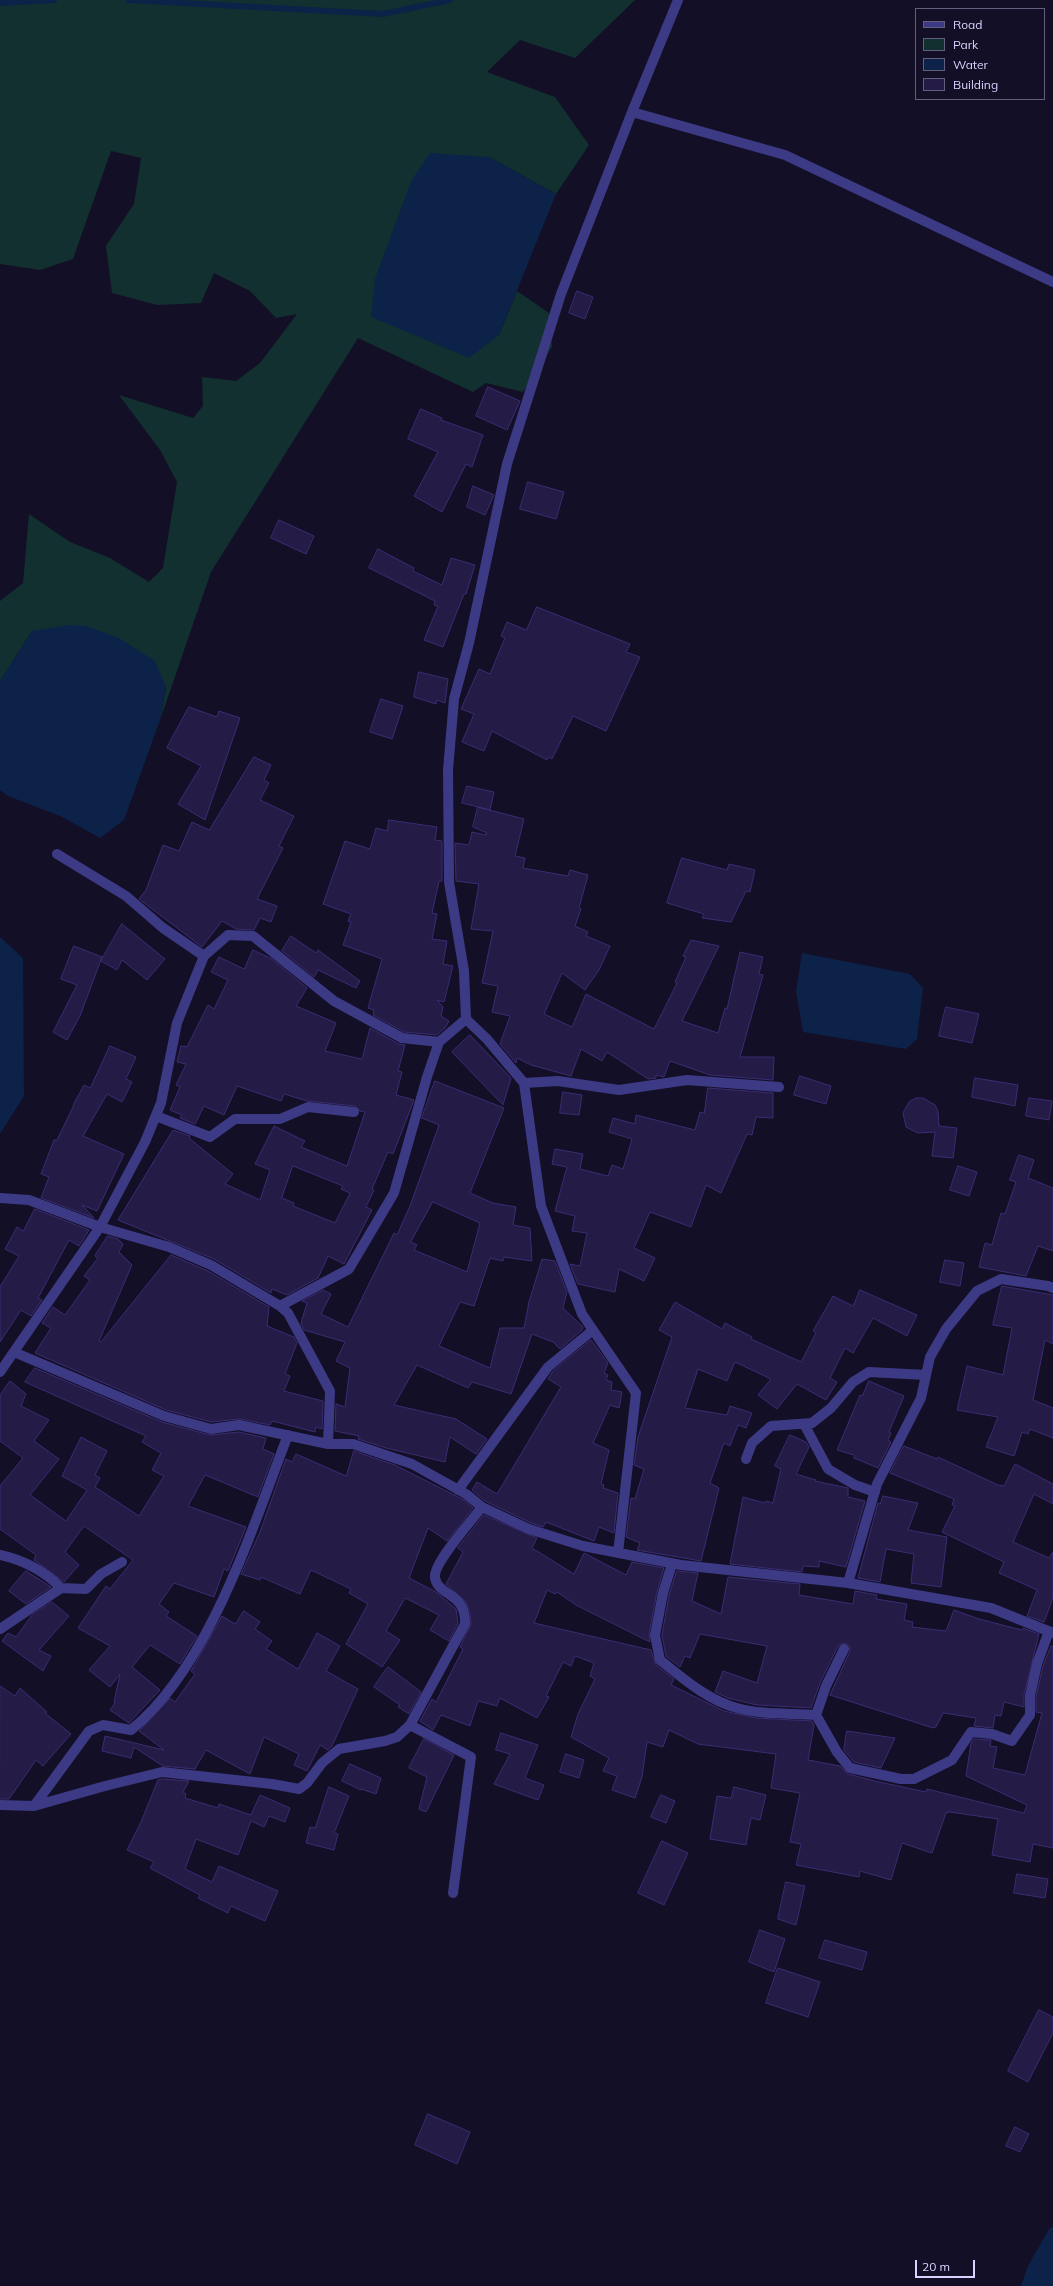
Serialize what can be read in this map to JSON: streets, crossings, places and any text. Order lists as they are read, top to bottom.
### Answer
{
  "legend": [
    "Road",
    "Park",
    "Water",
    "Building"
  ],
  "scale_bar": "20 m"
}
